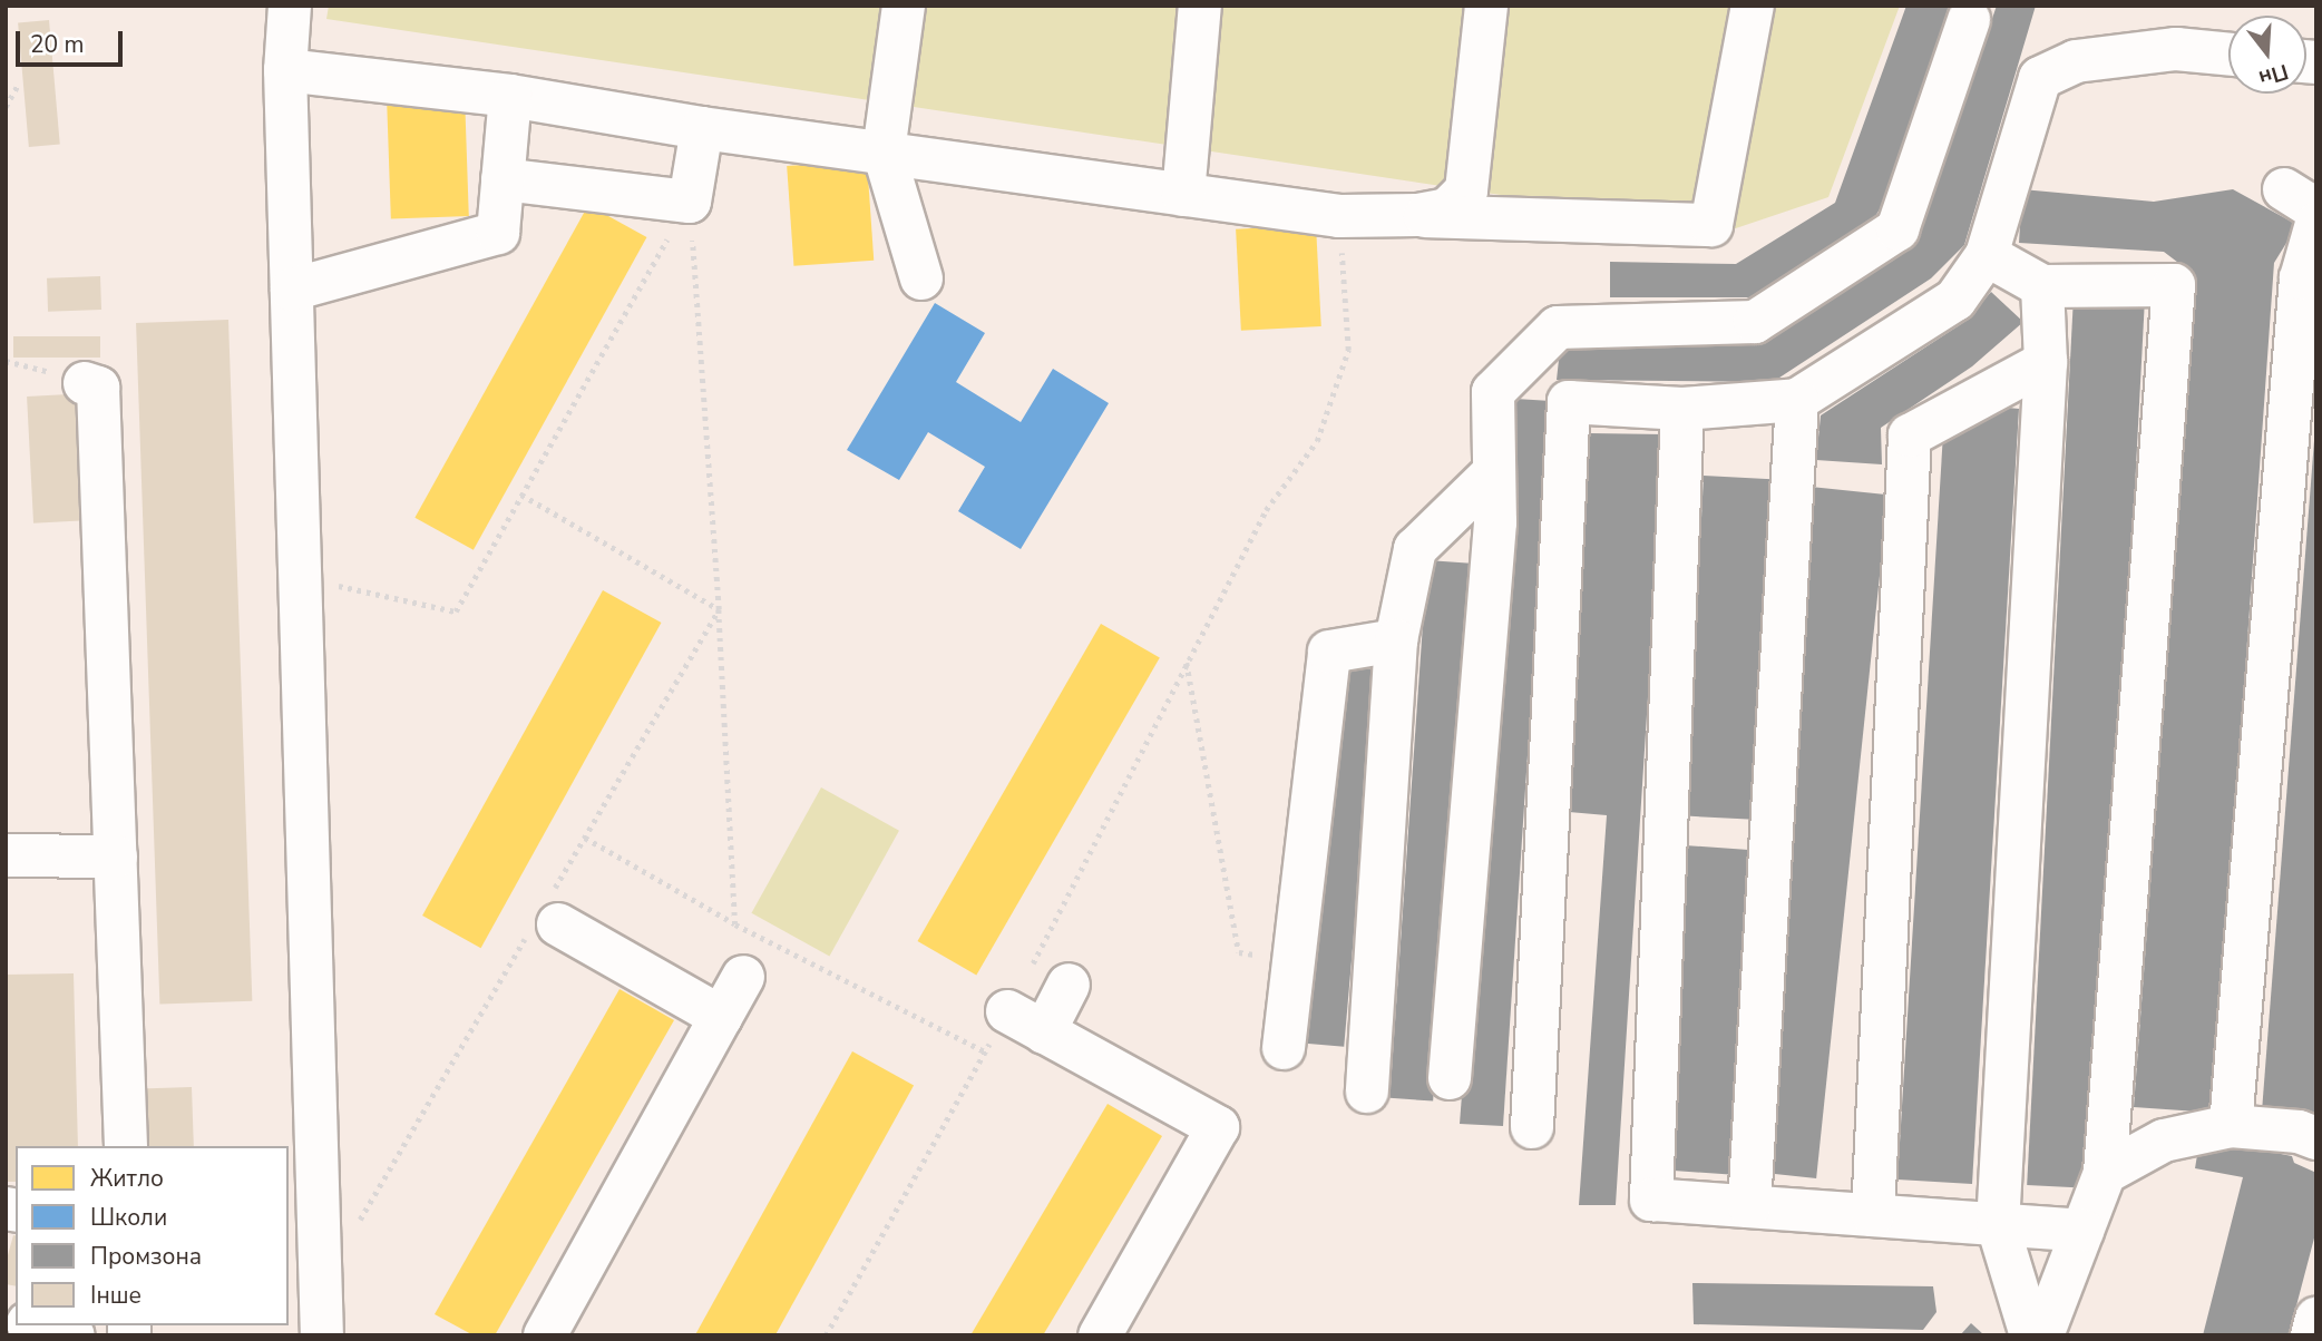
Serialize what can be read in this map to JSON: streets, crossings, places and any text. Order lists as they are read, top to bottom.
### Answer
{
  "legend": [
    "Житло",
    "Школи",
    "Промзона",
    "Інше"
  ],
  "scale_bar": "20 m",
  "north": "bottom"
}
